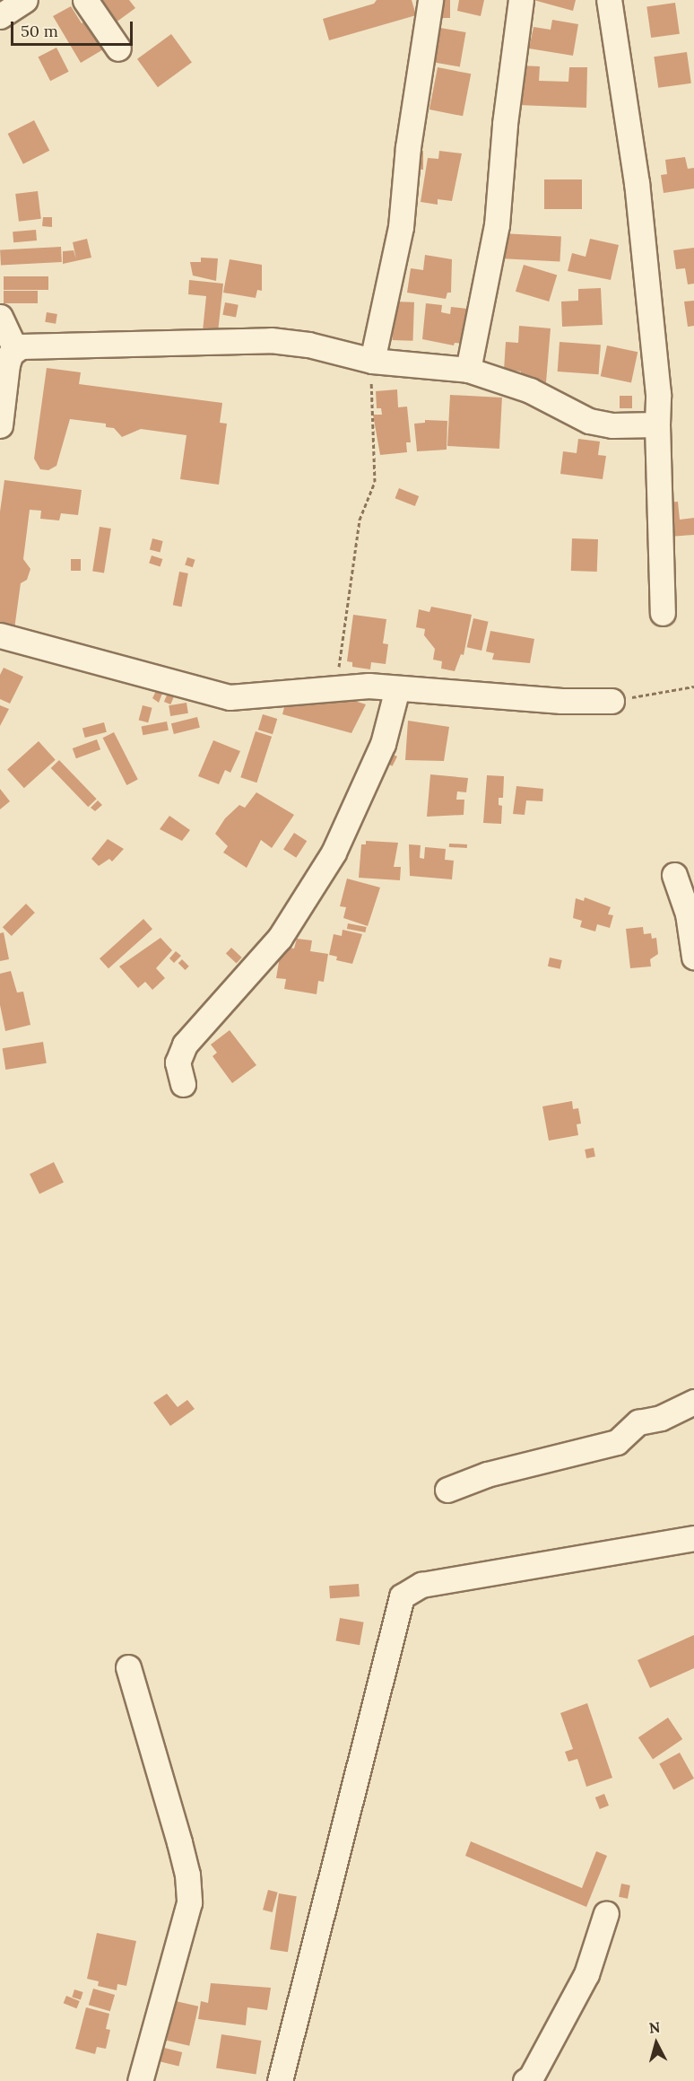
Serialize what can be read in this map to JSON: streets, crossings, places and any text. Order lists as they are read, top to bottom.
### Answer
{
  "scale_bar": "50 m",
  "north": "top"
}
